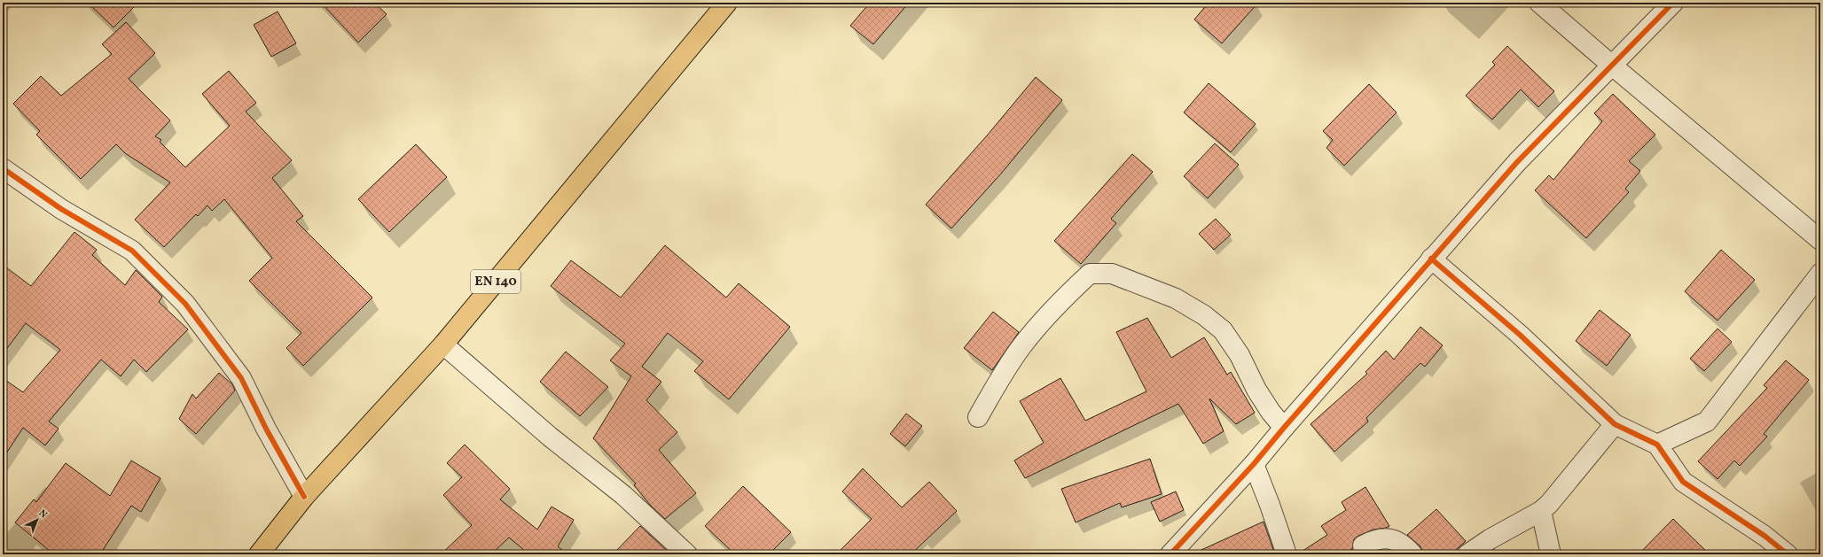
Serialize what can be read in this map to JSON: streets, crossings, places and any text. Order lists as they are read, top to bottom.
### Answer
{
  "streets": {
    "main road": ["EN 140"]
  },
  "north": "top right"
}
